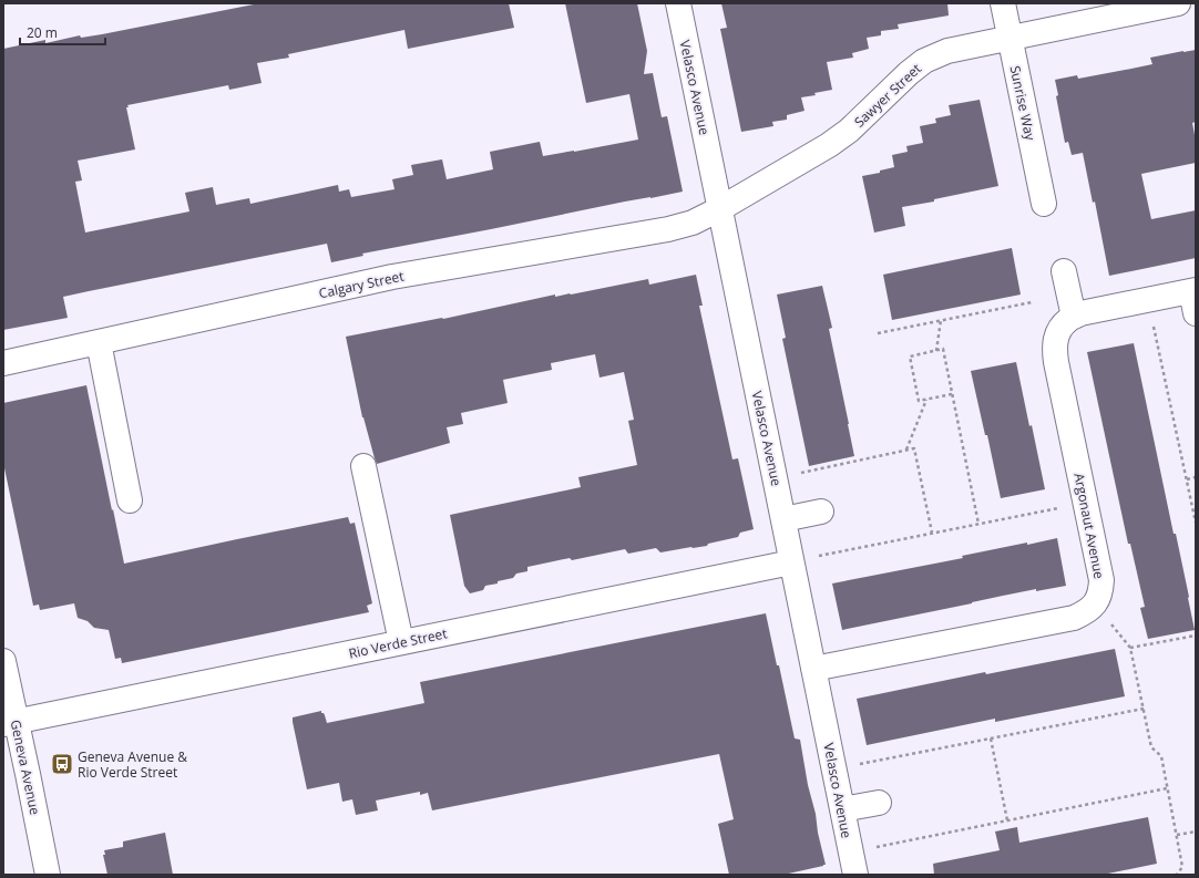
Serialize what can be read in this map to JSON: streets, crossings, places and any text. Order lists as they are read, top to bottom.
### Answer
{
  "streets": {
    "street": [
      "Velasco Avenue",
      "Sawyer Street",
      "Sunrise Way",
      "Calgary Street",
      "Argonaut Avenue",
      "Rio Verde Street",
      "Geneva Avenue"
    ]
  },
  "crossings": [
    ["Velasco Avenue", "Sawyer Street"],
    ["Velasco Avenue", "Calgary Street"],
    ["Velasco Avenue", "Rio Verde Street"],
    ["Sawyer Street", "Sunrise Way"],
    ["Sawyer Street", "Calgary Street"],
    ["Rio Verde Street", "Geneva Avenue"]
  ],
  "places": {
    "bus stop": ["Geneva Avenue & Rio Verde Street"]
  },
  "scale_bar": "20 m"
}
